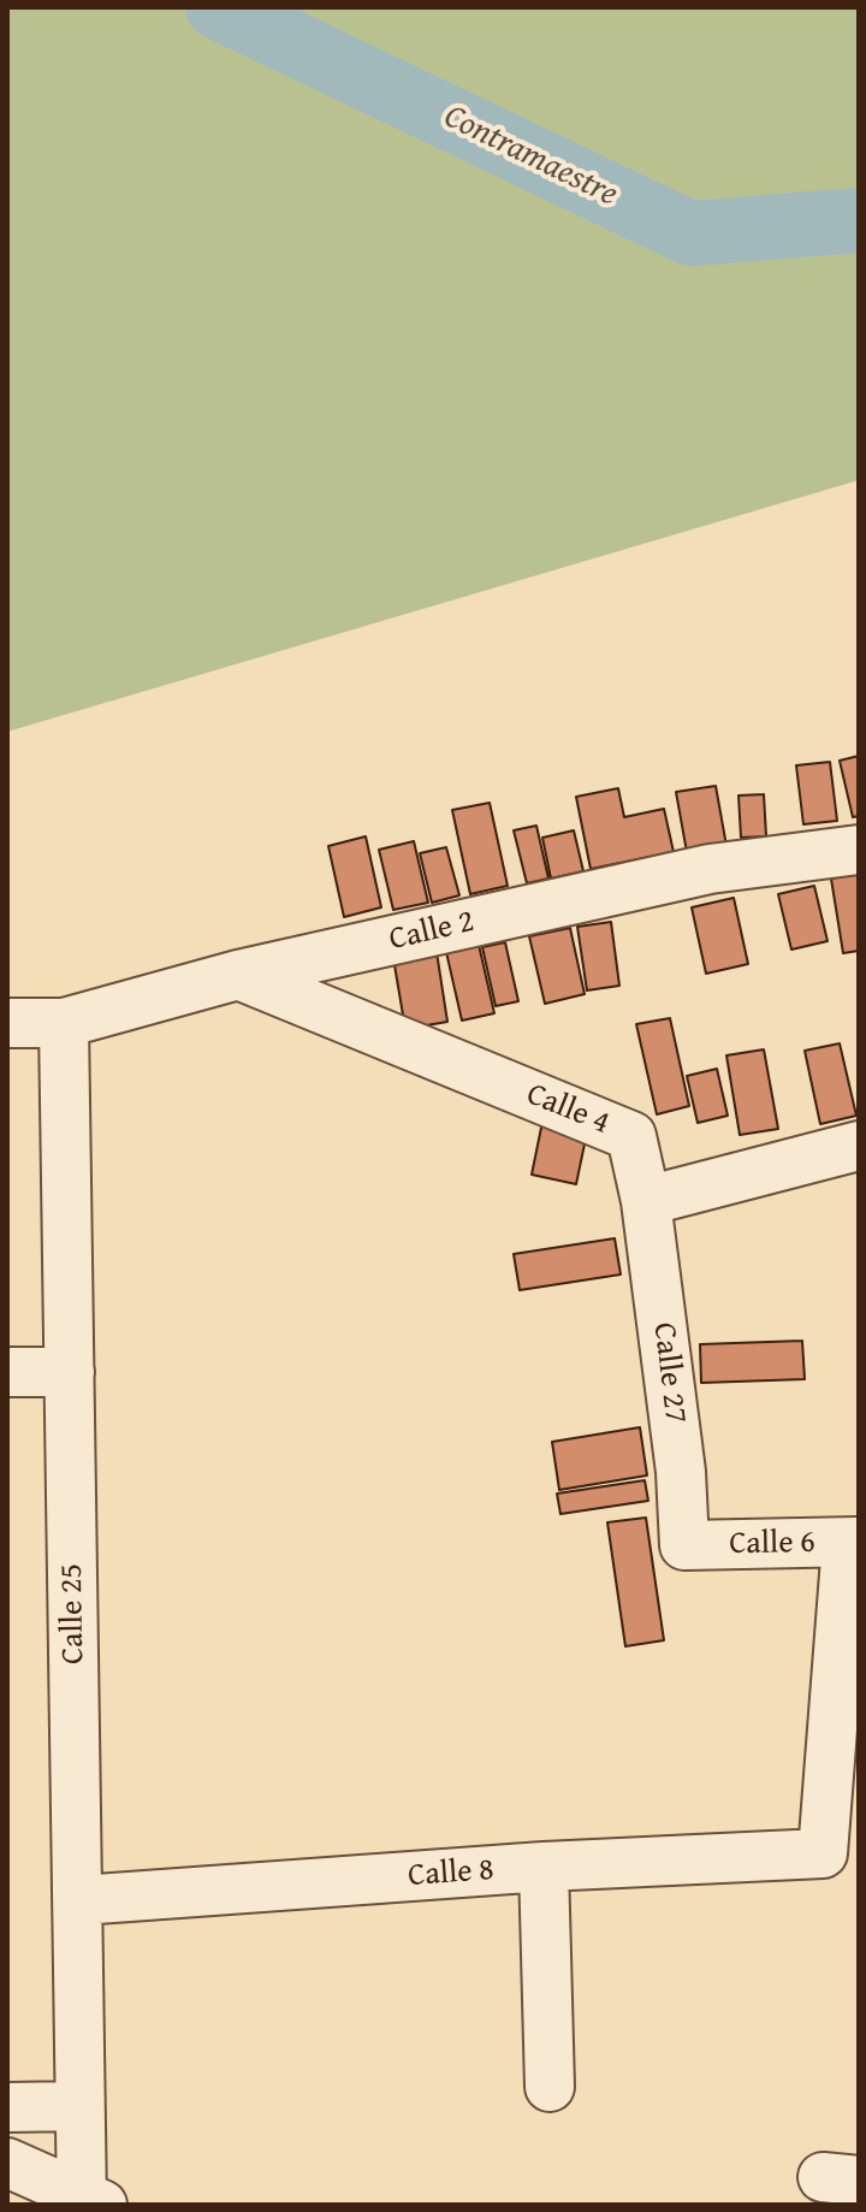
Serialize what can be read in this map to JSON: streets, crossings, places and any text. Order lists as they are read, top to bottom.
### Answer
{
  "streets": {
    "street": [
      "Calle 2",
      "Calle 4",
      "Calle 27",
      "Calle 6",
      "Calle 25",
      "Calle 8"
    ]
  },
  "crossings": [
    ["Calle 2", "Calle 4"],
    ["Calle 2", "Calle 25"],
    ["Calle 4", "Calle 27"],
    ["Calle 27", "Calle 6"],
    ["Calle 6", "Calle 8"],
    ["Calle 25", "Calle 8"]
  ],
  "water": ["Contramaestre"]
}
